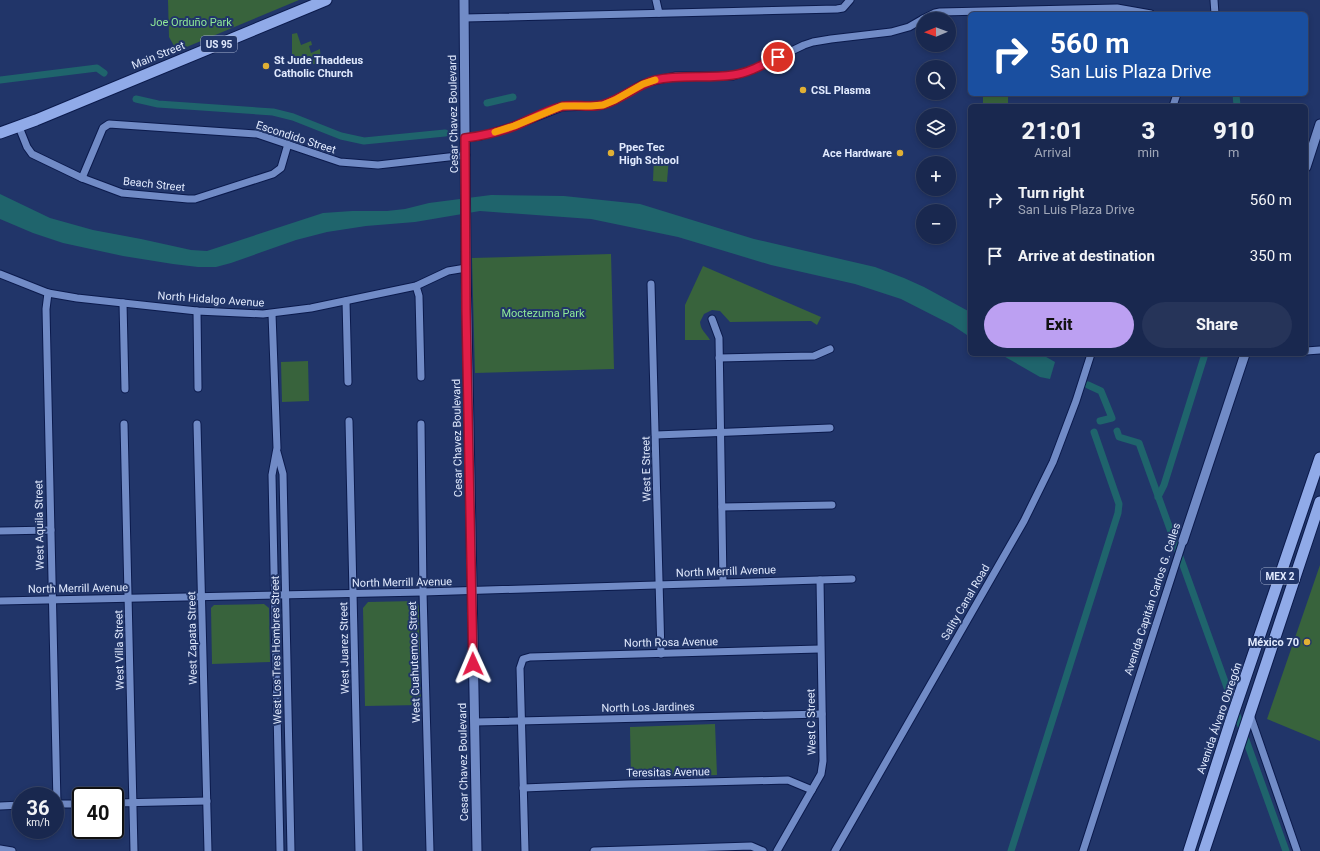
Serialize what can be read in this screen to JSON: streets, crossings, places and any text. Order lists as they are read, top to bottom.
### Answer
{
  "streets": {
    "highway": [
      "US 95",
      "Main Street",
      "MEX 2",
      "Avenida Álvaro Obregón"
    ],
    "street": [
      "Cesar Chavez Boulevard",
      "Escondido Street",
      "Beach Street",
      "North Hidalgo Avenue",
      "West E Street",
      "West Aquila Street",
      "North Merrill Avenue",
      "Avenida Capitán Carlos G. Calles",
      "Sality Canal Road",
      "West Zapata Street",
      "North Rosa Avenue",
      "West Juarez Street",
      "West Villa Street",
      "West Los Tres Hombres Street",
      "West Cuahutemoc Street",
      "North Los Jardines",
      "West C Street",
      "Teresitas Avenue"
    ]
  },
  "crossings": [
    ["Main Street", "Beach Street"],
    ["Cesar Chavez Boulevard", "Escondido Street"],
    ["Cesar Chavez Boulevard", "North Hidalgo Avenue"],
    ["Cesar Chavez Boulevard", "North Merrill Avenue"],
    ["Cesar Chavez Boulevard", "North Los Jardines"],
    ["Escondido Street", "Beach Street"],
    ["North Hidalgo Avenue", "West Aquila Street"],
    ["North Hidalgo Avenue", "West Los Tres Hombres Street"],
    ["West E Street", "North Merrill Avenue"],
    ["West E Street", "North Rosa Avenue"],
    ["West Aquila Street", "North Merrill Avenue"],
    ["North Merrill Avenue", "West Zapata Street"],
    ["North Merrill Avenue", "West Juarez Street"],
    ["North Merrill Avenue", "West Villa Street"],
    ["North Merrill Avenue", "West Los Tres Hombres Street"],
    ["North Merrill Avenue", "West Cuahutemoc Street"],
    ["North Merrill Avenue", "West C Street"],
    ["North Rosa Avenue", "North Los Jardines"],
    ["North Rosa Avenue", "West C Street"],
    ["North Los Jardines", "West C Street"],
    ["West C Street", "Teresitas Avenue"]
  ],
  "parks": ["Joe Orduño Park", "Moctezuma Park"],
  "places": [
    "St Jude Thaddeus Catholic Church",
    "CSL Plasma",
    "Ppec Tec High School",
    "Ace Hardware",
    "México 70"
  ],
  "north": "left",
  "page": {
    "map_buttons": ["+", "−"],
    "turn": ["560 m", "San Luis Plaza Drive"],
    "eta": [
      "21:01",
      "Arrival",
      "3",
      "min",
      "910",
      "m"
    ],
    "list": [
      {
        "name": "Turn right",
        "note": "San Luis Plaza Drive",
        "value": "560 m"
      },
      {
        "name": "Arrive at destination",
        "value": "350 m"
      }
    ],
    "buttons": ["Exit", "Share"],
    "speed": "36 km/h",
    "limit": "40"
  }
}
